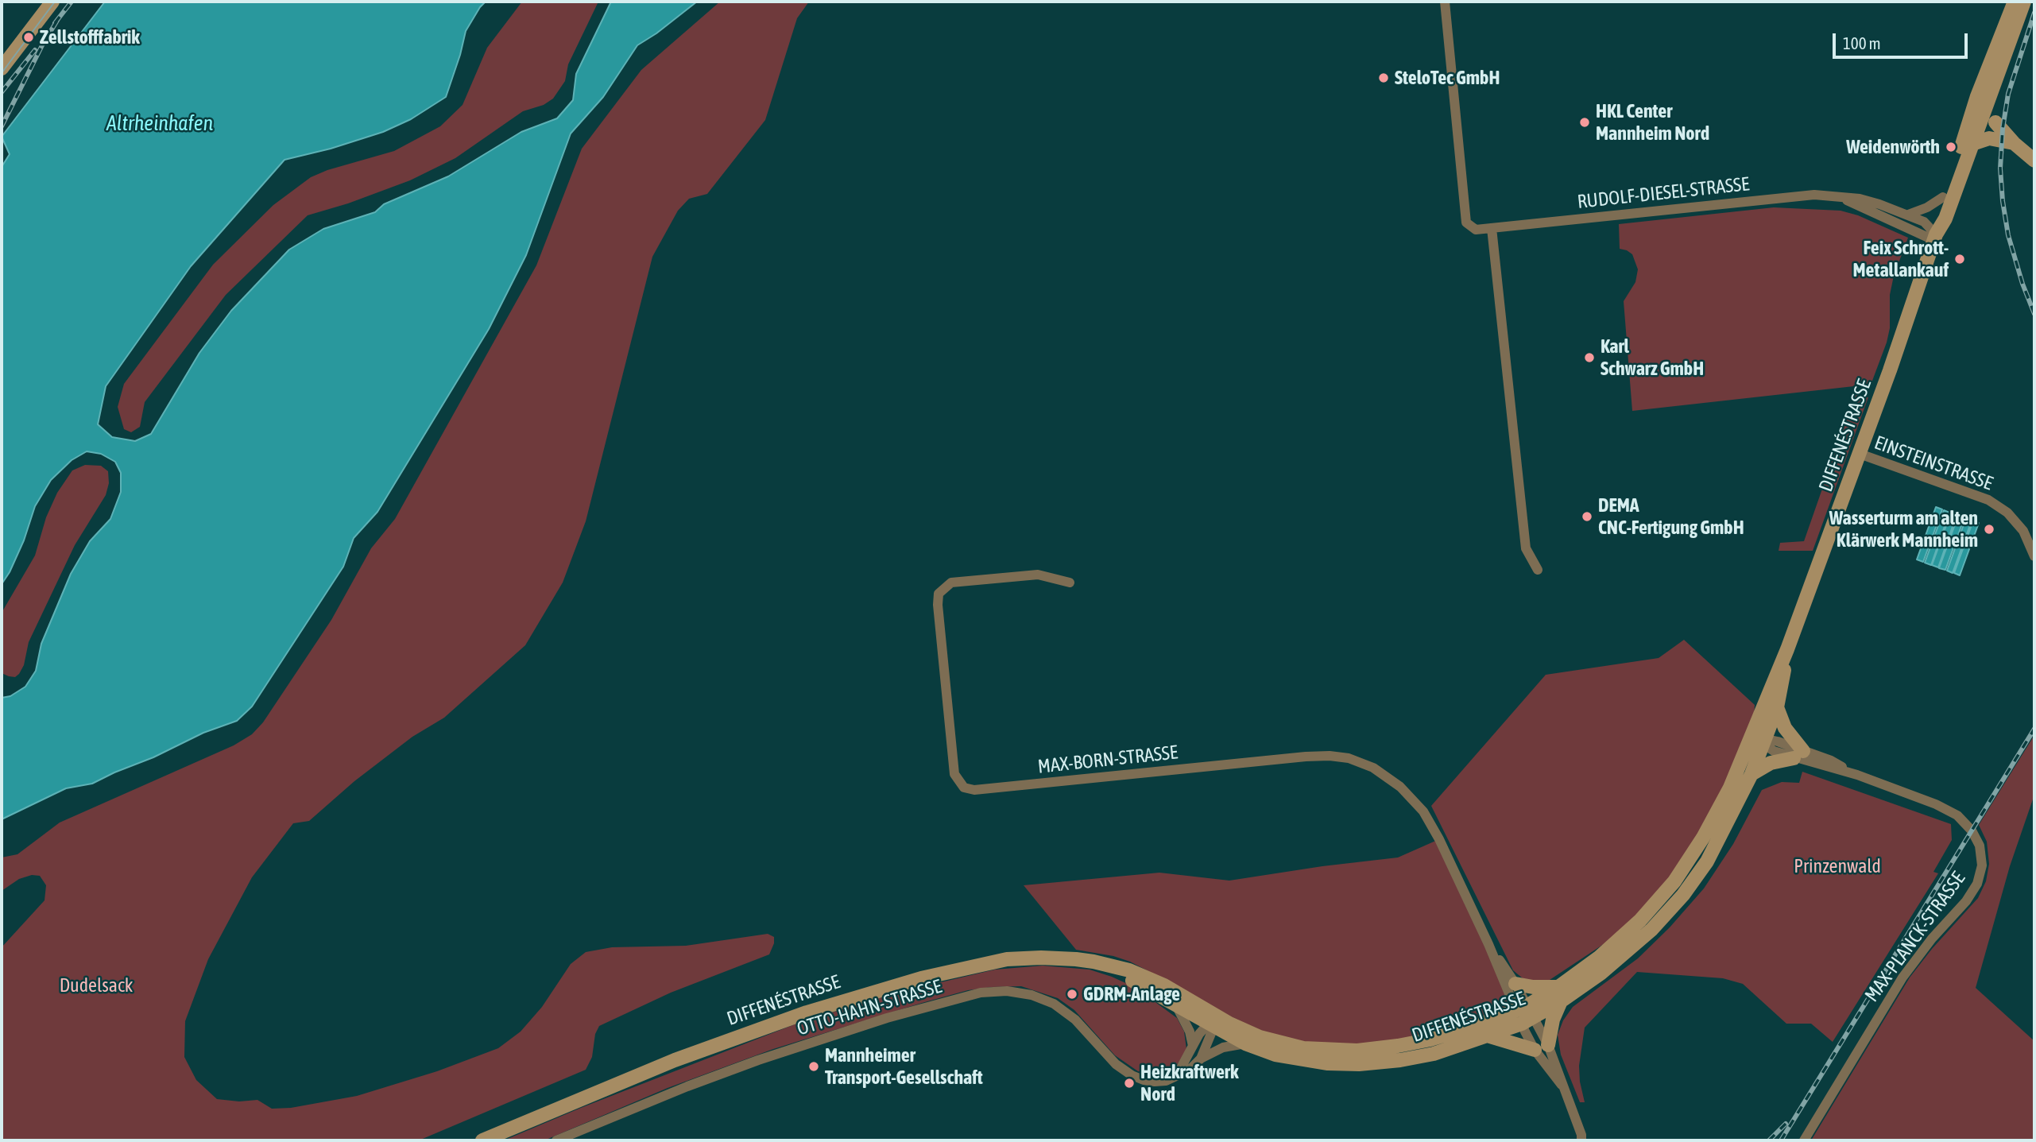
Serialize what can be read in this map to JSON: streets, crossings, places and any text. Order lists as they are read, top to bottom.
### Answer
{
  "streets": {
    "main road": ["DIFFENÉSTRASSE"],
    "street": [
      "RUDOLF-DIESEL-STRASSE",
      "EINSTEINSTRASSE",
      "MAX-BORN-STRASSE",
      "MAX-PLANCK-STRASSE",
      "OTTO-HAHN-STRASSE"
    ]
  },
  "crossings": [
    ["RUDOLF-DIESEL-STRASSE", "DIFFENÉSTRASSE"],
    ["DIFFENÉSTRASSE", "EINSTEINSTRASSE"],
    ["DIFFENÉSTRASSE", "MAX-BORN-STRASSE"],
    ["DIFFENÉSTRASSE", "MAX-PLANCK-STRASSE"],
    ["DIFFENÉSTRASSE", "OTTO-HAHN-STRASSE"]
  ],
  "water": ["Altrheinhafen"],
  "parks": ["Prinzenwald", "Dudelsack"],
  "places": [
    "Zellstofffabrik",
    "SteloTec GmbH",
    "HKL Center Mannheim Nord",
    "Weidenwörth",
    "Feix Schrott- Metallankauf",
    "Karl Schwarz GmbH",
    "DEMA CNC-Fertigung GmbH",
    "Wasserturm am alten Klärwerk Mannheim",
    "GDRM-Anlage",
    "Mannheimer Transport-Gesellschaft",
    "Heizkraftwerk Nord"
  ],
  "scale_bar": "100 m"
}
